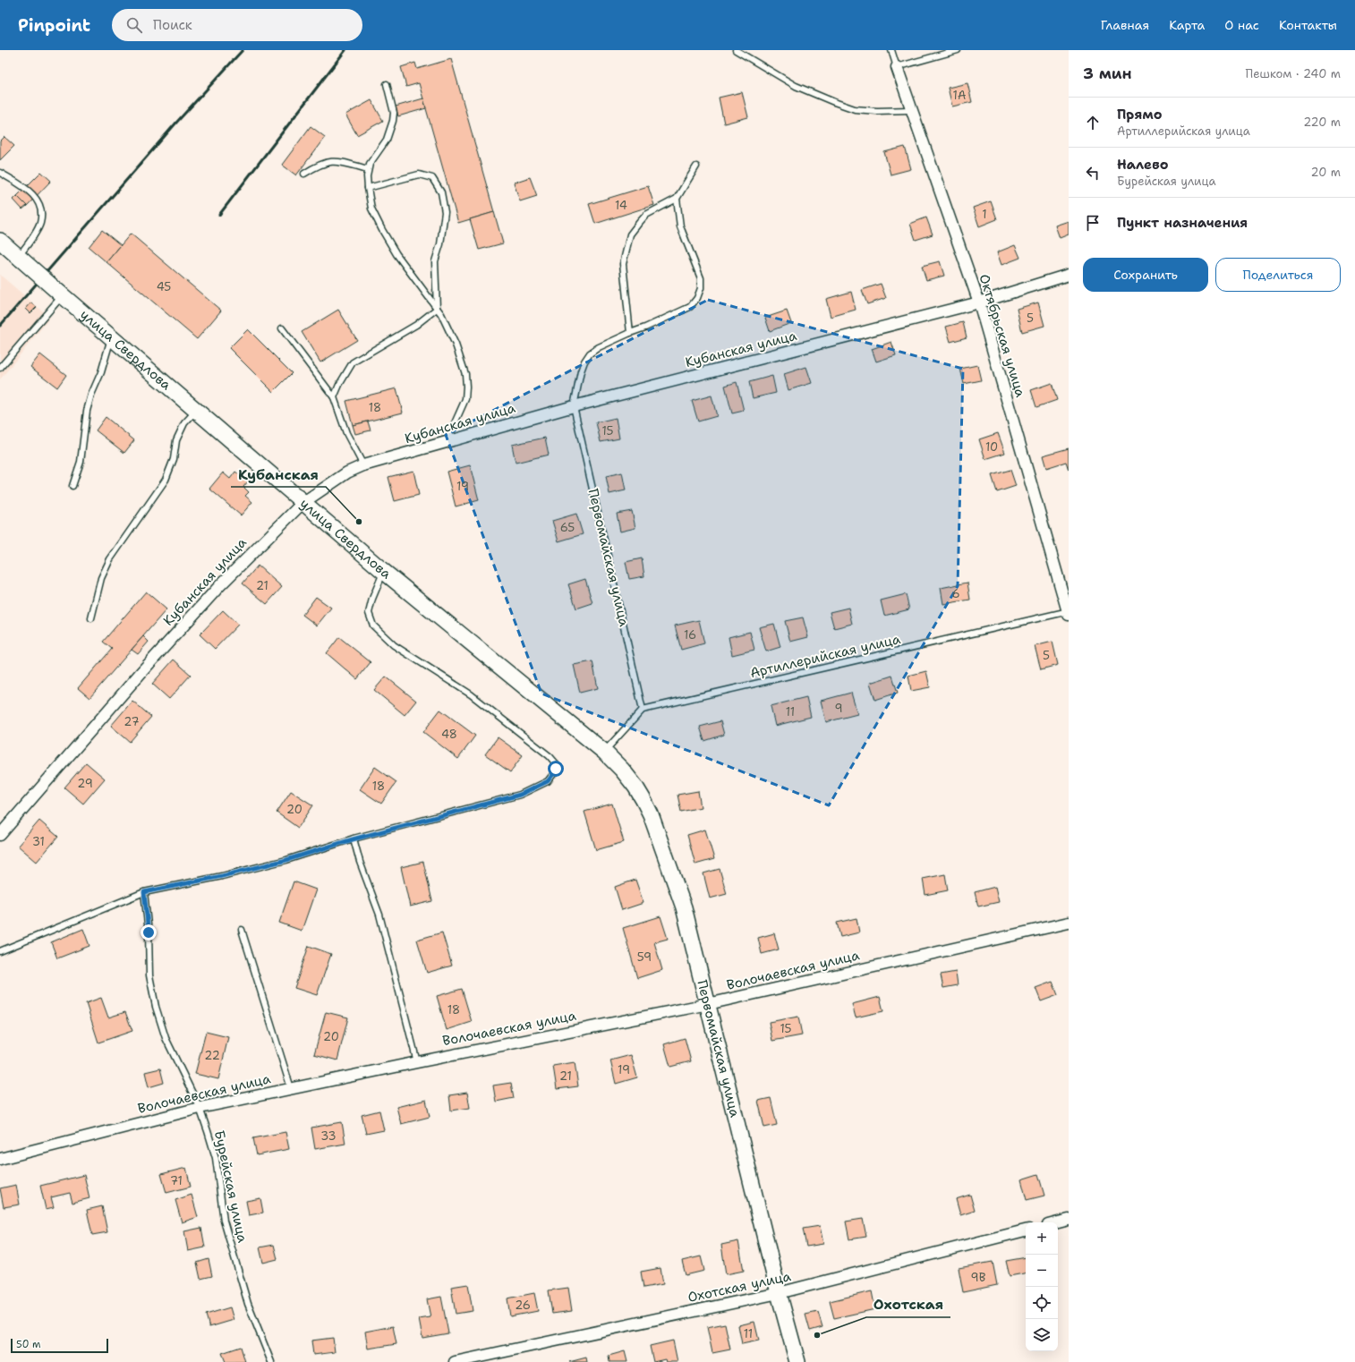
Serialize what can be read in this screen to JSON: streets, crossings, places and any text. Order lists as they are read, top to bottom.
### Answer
{
  "streets": {
    "main road": ["улица Свердлова", "Первомайская улица"],
    "street": [
      "Октябрьская улица",
      "Кубанская улица",
      "Волочаевская улица",
      "Охотская улица"
    ],
    "lane": ["Артиллерийская улица", "Бурейская улица"]
  },
  "crossings": [
    ["Октябрьская улица", "Кубанская улица"],
    ["Октябрьская улица", "Артиллерийская улица"],
    ["Кубанская улица", "улица Свердлова"],
    ["Кубанская улица", "Первомайская улица"],
    ["улица Свердлова", "Первомайская улица"],
    ["Первомайская улица", "Артиллерийская улица"],
    ["Первомайская улица", "Волочаевская улица"],
    ["Первомайская улица", "Охотская улица"],
    ["Волочаевская улица", "Бурейская улица"]
  ],
  "places": ["Кубанская", "Охотская"],
  "house_numbers": [
    "1А",
    "14",
    "1",
    "45",
    "5",
    "18",
    "15",
    "10",
    "19",
    "65",
    "21",
    "6",
    "16",
    "5",
    "9",
    "11",
    "27",
    "48",
    "29",
    "18",
    "20",
    "31",
    "59",
    "18",
    "15",
    "20",
    "22",
    "19",
    "21",
    "33",
    "71",
    "9В",
    "26",
    "11"
  ],
  "scale_bar": "50 m",
  "page": {
    "header": "Pinpoint",
    "search": "Поиск",
    "nav": [
      "Главная",
      "Карта",
      "О нас",
      "Контакты"
    ],
    "heading": ["3 мин", "Пешком · 240 m"],
    "list": [
      ["Прямо", "Артиллерийская улица", "220 m"],
      ["Налево", "Бурейская улица", "20 m"],
      "Пункт назначения"
    ],
    "buttons": ["Сохранить", "Поделиться"],
    "map_buttons": ["+", "−"],
    "scale": "50 m"
  }
}
